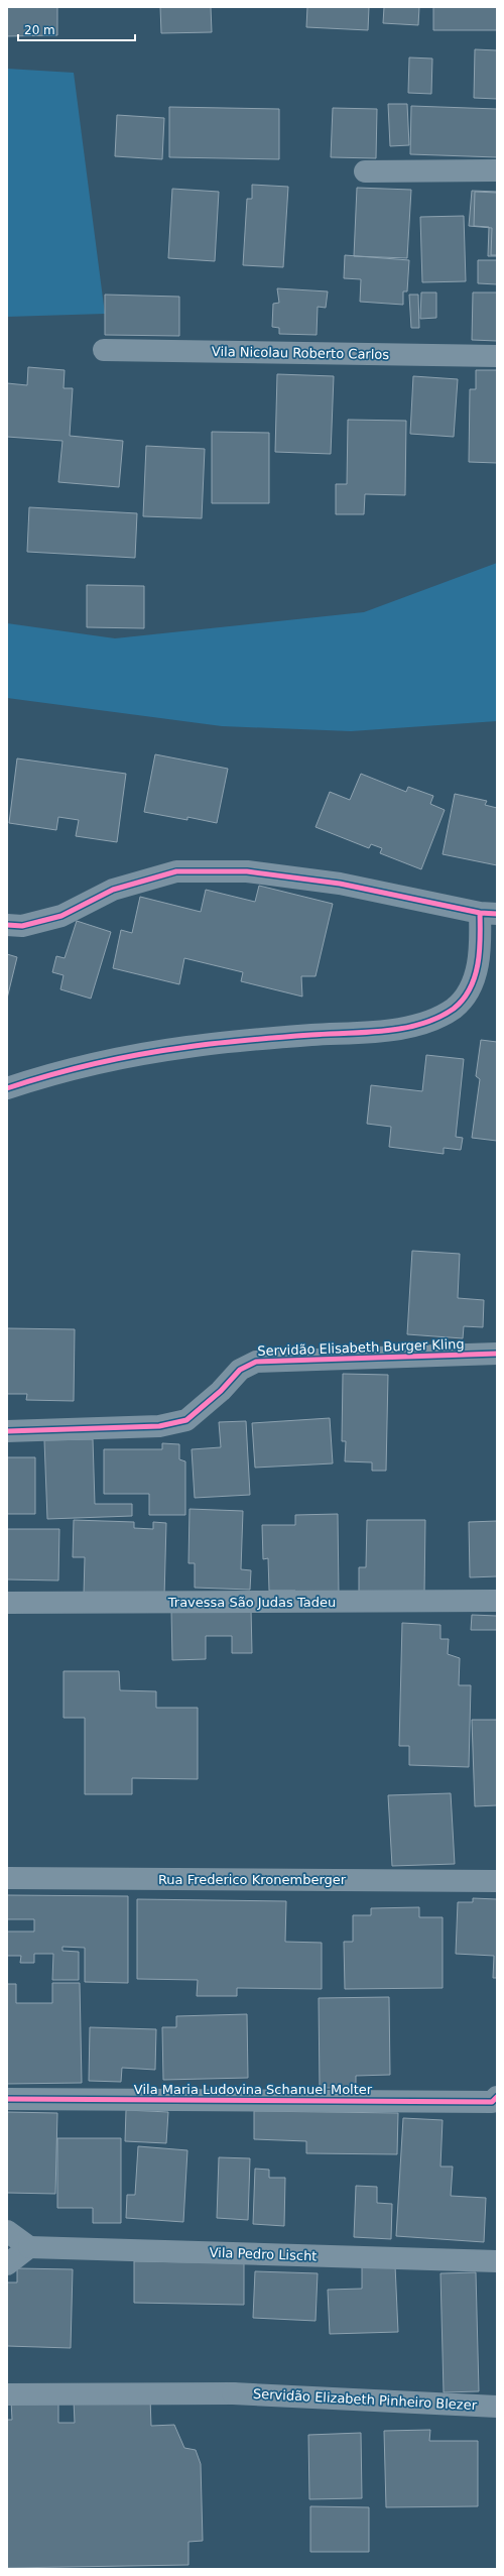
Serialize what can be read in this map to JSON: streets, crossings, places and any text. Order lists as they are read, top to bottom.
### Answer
{
  "streets": {
    "street": [
      "Vila Nicolau Roberto Carlos",
      "Servidão Elisabeth Burger Kling",
      "Travessa São Judas Tadeu",
      "Rua Frederico Kronemberger",
      "Vila Maria Ludovina Schanuel Molter",
      "Vila Pedro Lischt",
      "Servidão Elizabeth Pinheiro Blezer"
    ]
  },
  "scale_bar": "20 m"
}
